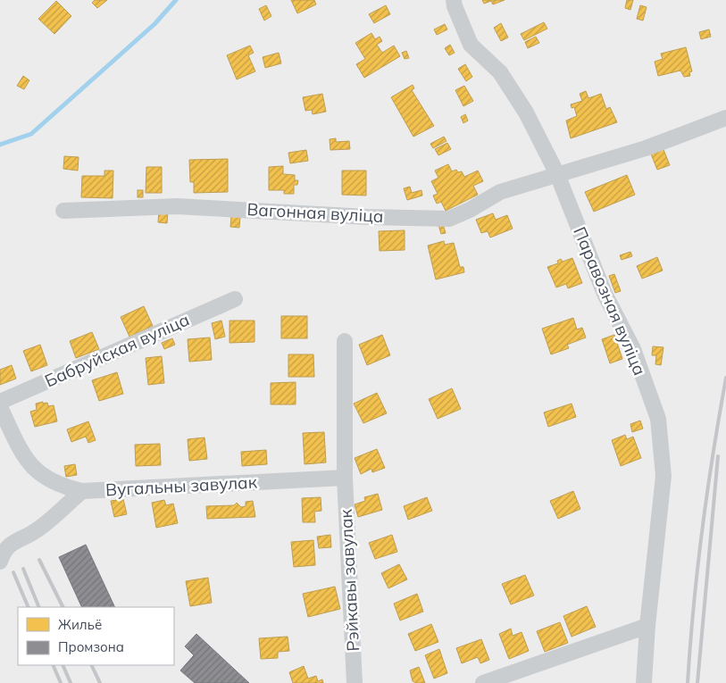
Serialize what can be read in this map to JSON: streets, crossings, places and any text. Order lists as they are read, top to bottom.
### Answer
{
  "streets": {
    "street": [
      "Вагонная вуліца",
      "Паравозная вуліца",
      "Бабруйская вуліца",
      "Вугальны завулак",
      "Рэйкавы завулак"
    ]
  },
  "crossings": [
    ["Вагонная вуліца", "Паравозная вуліца"],
    ["Вугальны завулак", "Рэйкавы завулак"]
  ],
  "legend": ["Жильё", "Промзона"]
}
